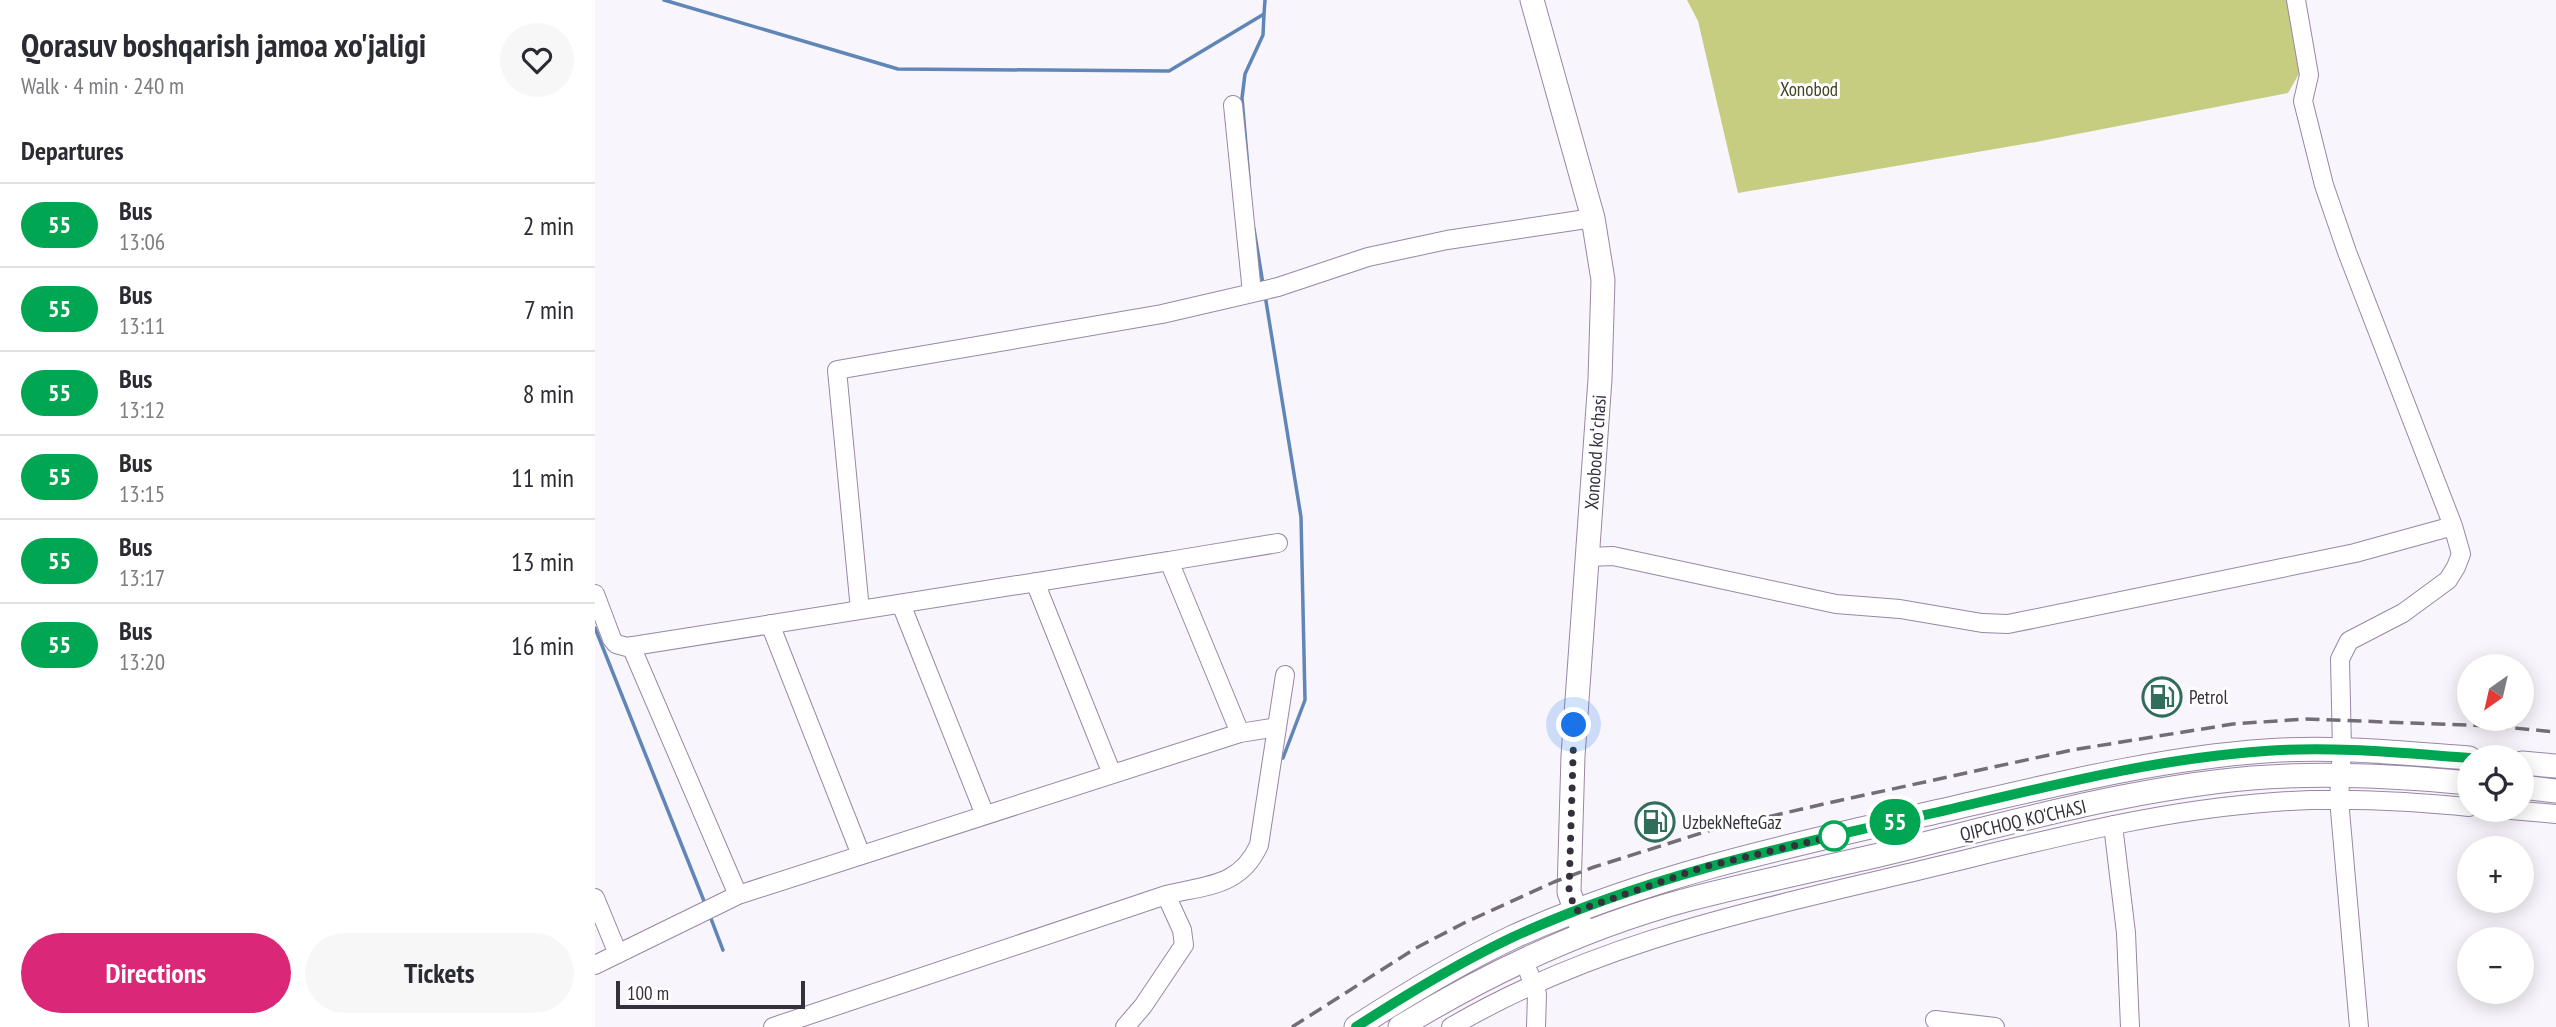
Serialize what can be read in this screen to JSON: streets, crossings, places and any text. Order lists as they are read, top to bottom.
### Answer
{
  "streets": {
    "main road": ["Xonobod koʻchasi", "QIPCHOQ KO'CHASI"]
  },
  "crossings": [
    ["Xonobod koʻchasi", "QIPCHOQ KO'CHASI"]
  ],
  "parks": ["Xonobod"],
  "places": {
    "fuel station": ["Petrol", "UzbekNefteGaz"]
  },
  "lines": ["bus line 55"],
  "scale_bar": "100 m",
  "north": "bottom left",
  "page": {
    "heading": [
      ["Qorasuv boshqarish jamoa xo'jaligi", "Walk · 4 min · 240 m"],
      "Departures"
    ],
    "on_map": "55",
    "list": [
      {
        "mark": "55",
        "name": "Bus",
        "note": "13:06",
        "value": "2 min"
      },
      {
        "mark": "55",
        "name": "Bus",
        "note": "13:11",
        "value": "7 min"
      },
      {
        "mark": "55",
        "name": "Bus",
        "note": "13:12",
        "value": "8 min"
      },
      {
        "mark": "55",
        "name": "Bus",
        "note": "13:15",
        "value": "11 min"
      },
      {
        "mark": "55",
        "name": "Bus",
        "note": "13:17",
        "value": "13 min"
      },
      {
        "mark": "55",
        "name": "Bus",
        "note": "13:20",
        "value": "16 min"
      }
    ],
    "map_buttons": ["+", "−"],
    "buttons": ["Directions", "Tickets"],
    "scale": "100 m"
  }
}
